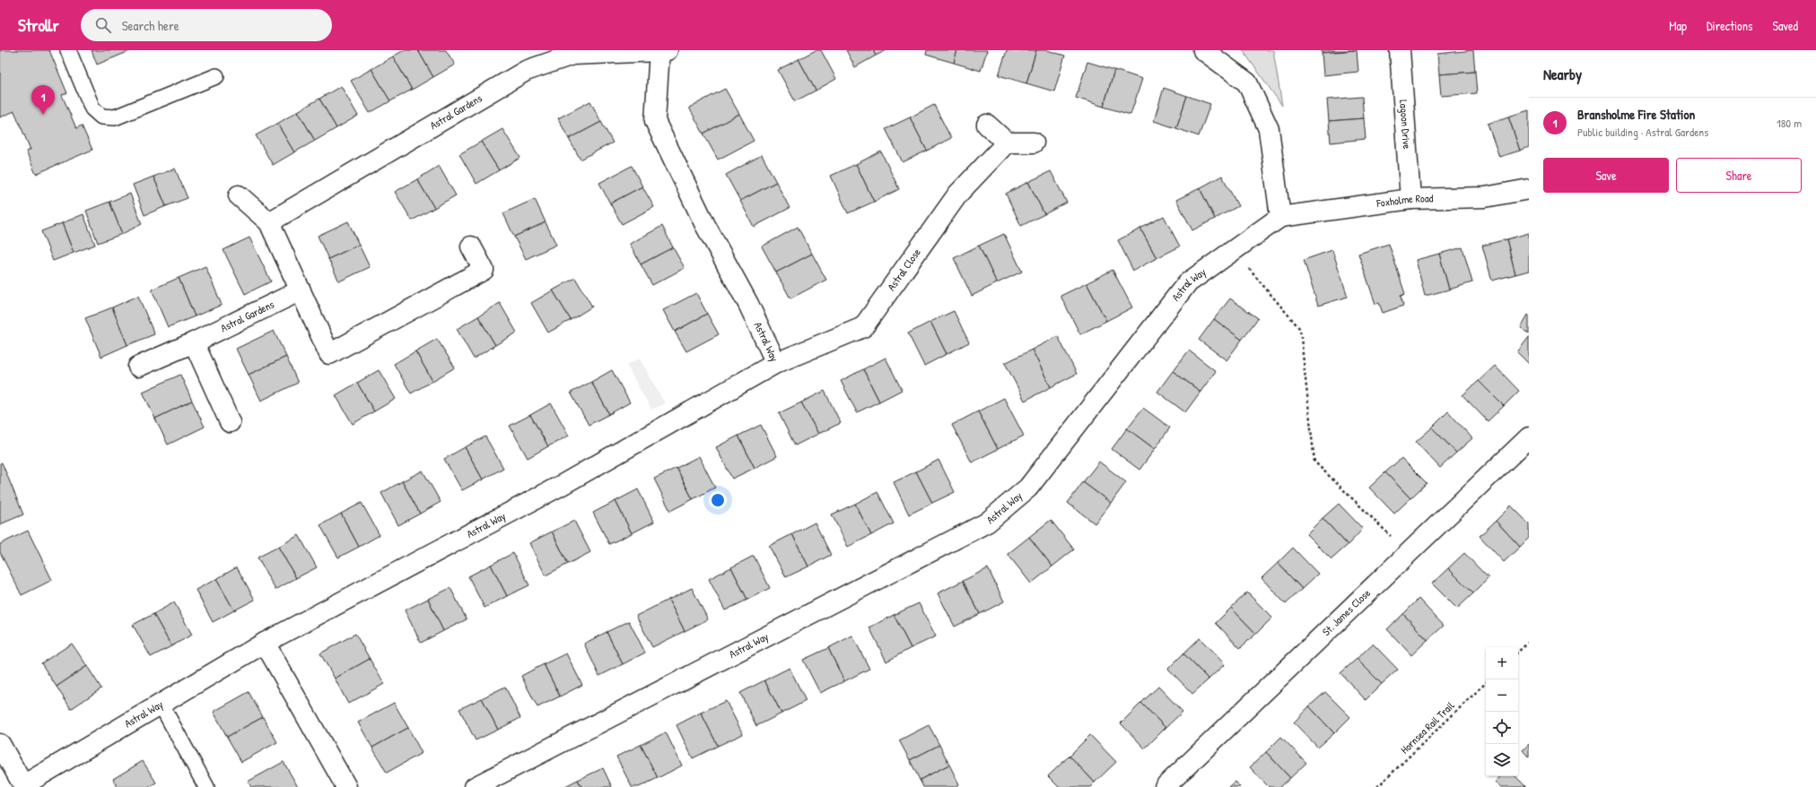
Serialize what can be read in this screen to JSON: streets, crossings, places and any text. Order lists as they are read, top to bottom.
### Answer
{
  "streets": {
    "street": [
      "Astral Gardens",
      "Lagoon Drive",
      "Foxholme Road",
      "Astral Close",
      "Astral Way",
      "St. James Close"
    ],
    "path": ["Hornsea Rail Trail"]
  },
  "crossings": [
    ["Astral Gardens", "Astral Way"],
    ["Lagoon Drive", "Foxholme Road"],
    ["Foxholme Road", "Astral Way"],
    ["Astral Close", "Astral Way"]
  ],
  "page": {
    "header": "Strollr",
    "search": "Search here",
    "nav": ["Map", "Directions", "Saved"],
    "heading": "Nearby",
    "pins": "1",
    "list": [
      {
        "mark": "1",
        "name": "Bransholme Fire Station",
        "note": "Public building · Astral Gardens",
        "value": "180 m"
      }
    ],
    "buttons": ["Save", "Share"],
    "map_buttons": ["+", "−"]
  }
}
